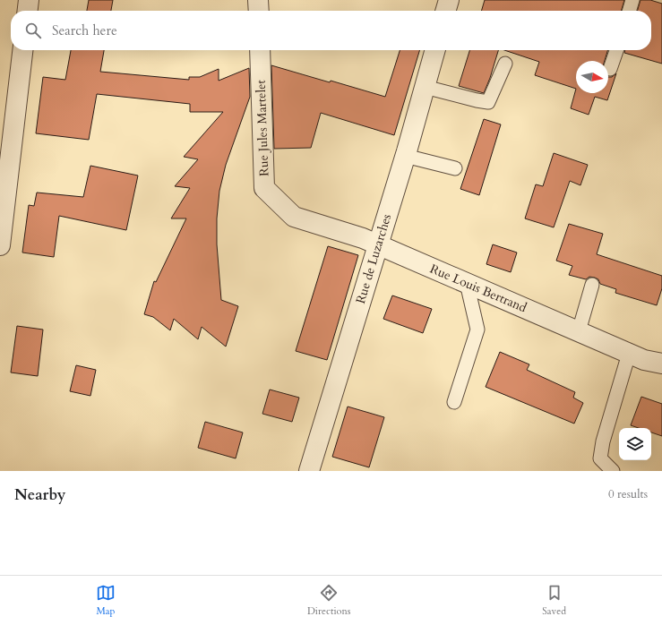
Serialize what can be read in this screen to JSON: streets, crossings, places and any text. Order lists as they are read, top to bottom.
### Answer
{
  "streets": {
    "street": ["Rue Jules Martelet", "Rue de Luzarches", "Rue Louis Bertrand"]
  },
  "crossings": [
    ["Rue Jules Martelet", "Rue de Luzarches"],
    ["Rue Jules Martelet", "Rue Louis Bertrand"],
    ["Rue de Luzarches", "Rue Louis Bertrand"]
  ],
  "north": "right",
  "page": {
    "search": "Search here",
    "heading": ["Nearby", "0 results"],
    "nav": ["Map", "Directions", "Saved"]
  }
}
